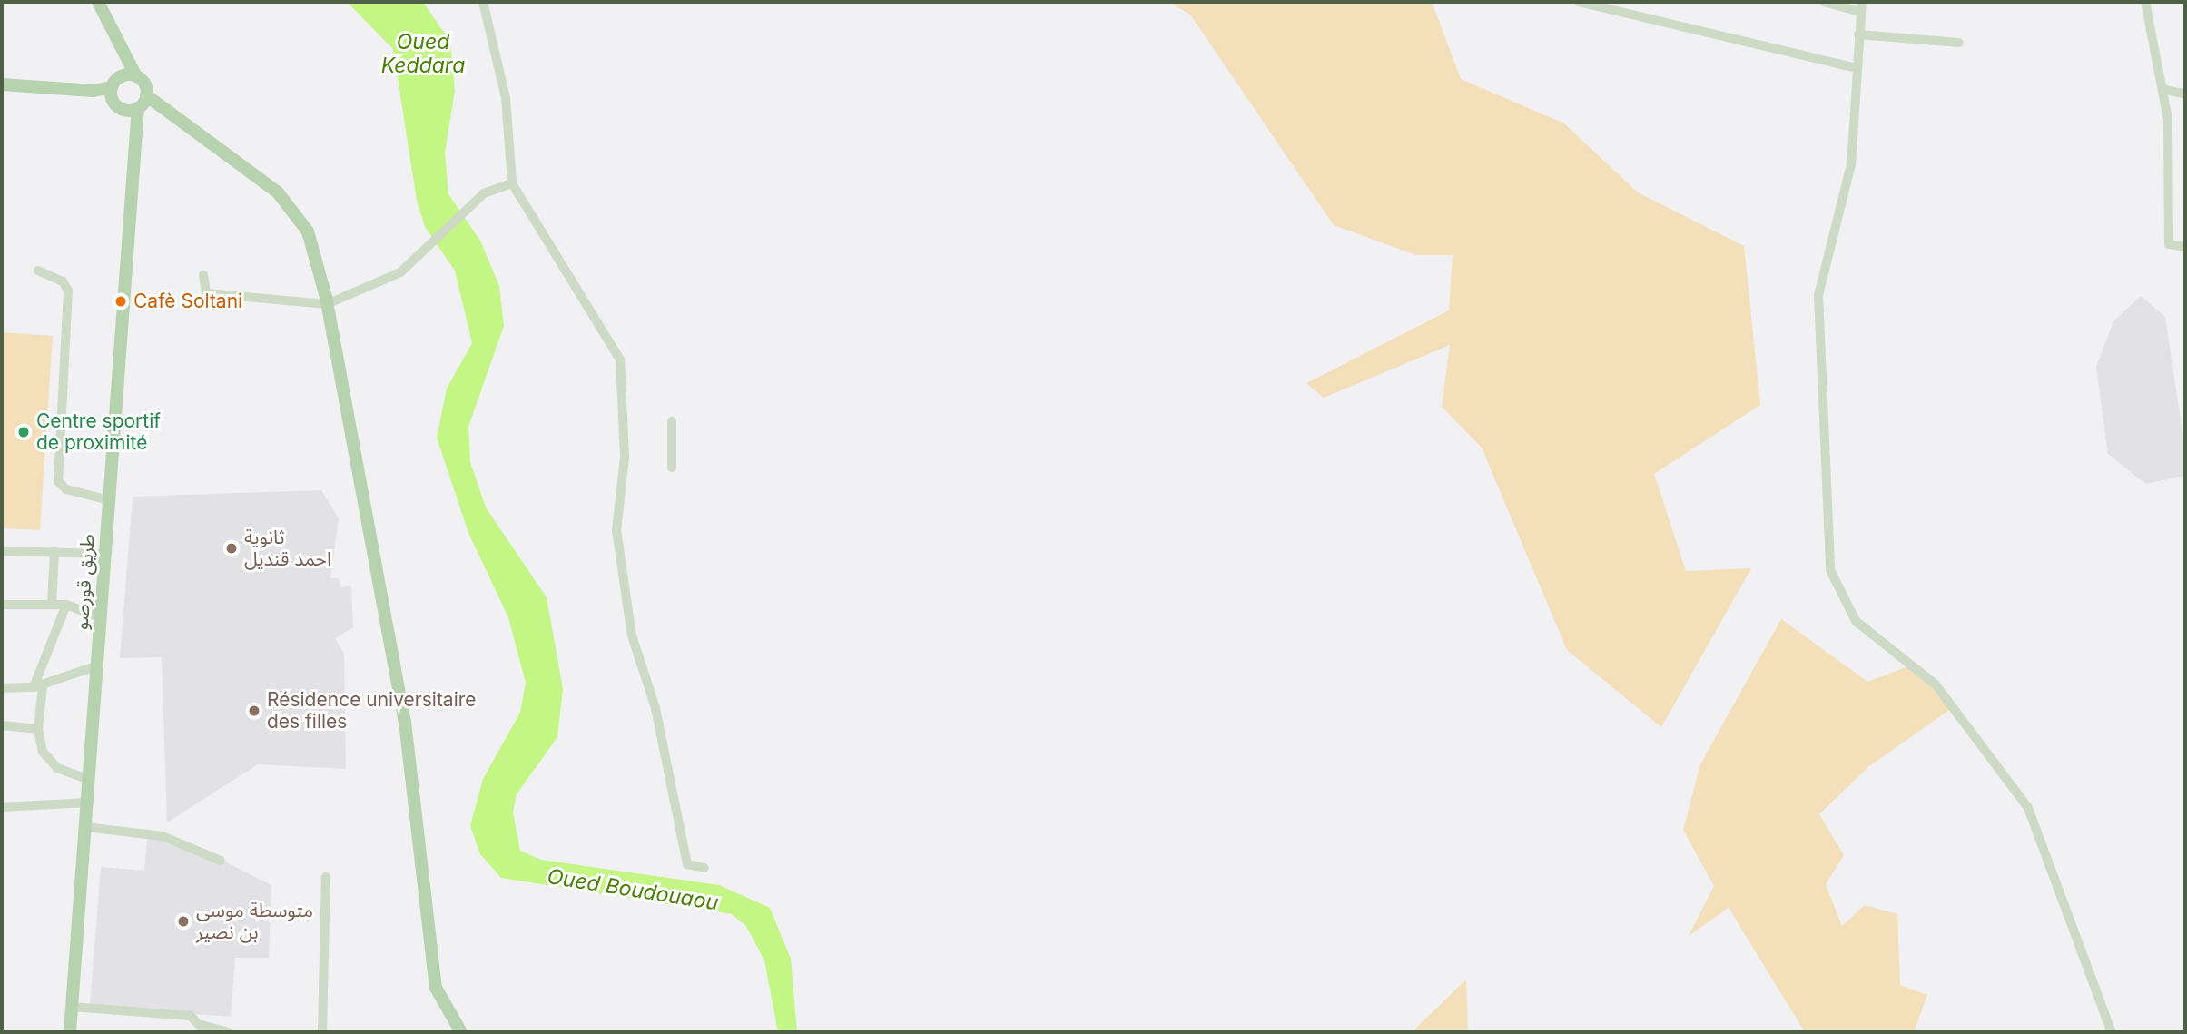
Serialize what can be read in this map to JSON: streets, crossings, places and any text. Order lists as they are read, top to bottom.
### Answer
{
  "streets": {
    "main road": ["طريق قورصو"]
  },
  "water": ["Oued Keddara", "Oued Boudouaou"],
  "places": [
    "Cafè Soltani",
    "Centre sportif de proximité",
    "ثانوية احمد قنديل",
    "Résidence universitaire des filles",
    "متوسطة موسى بن نصير"
  ]
}
